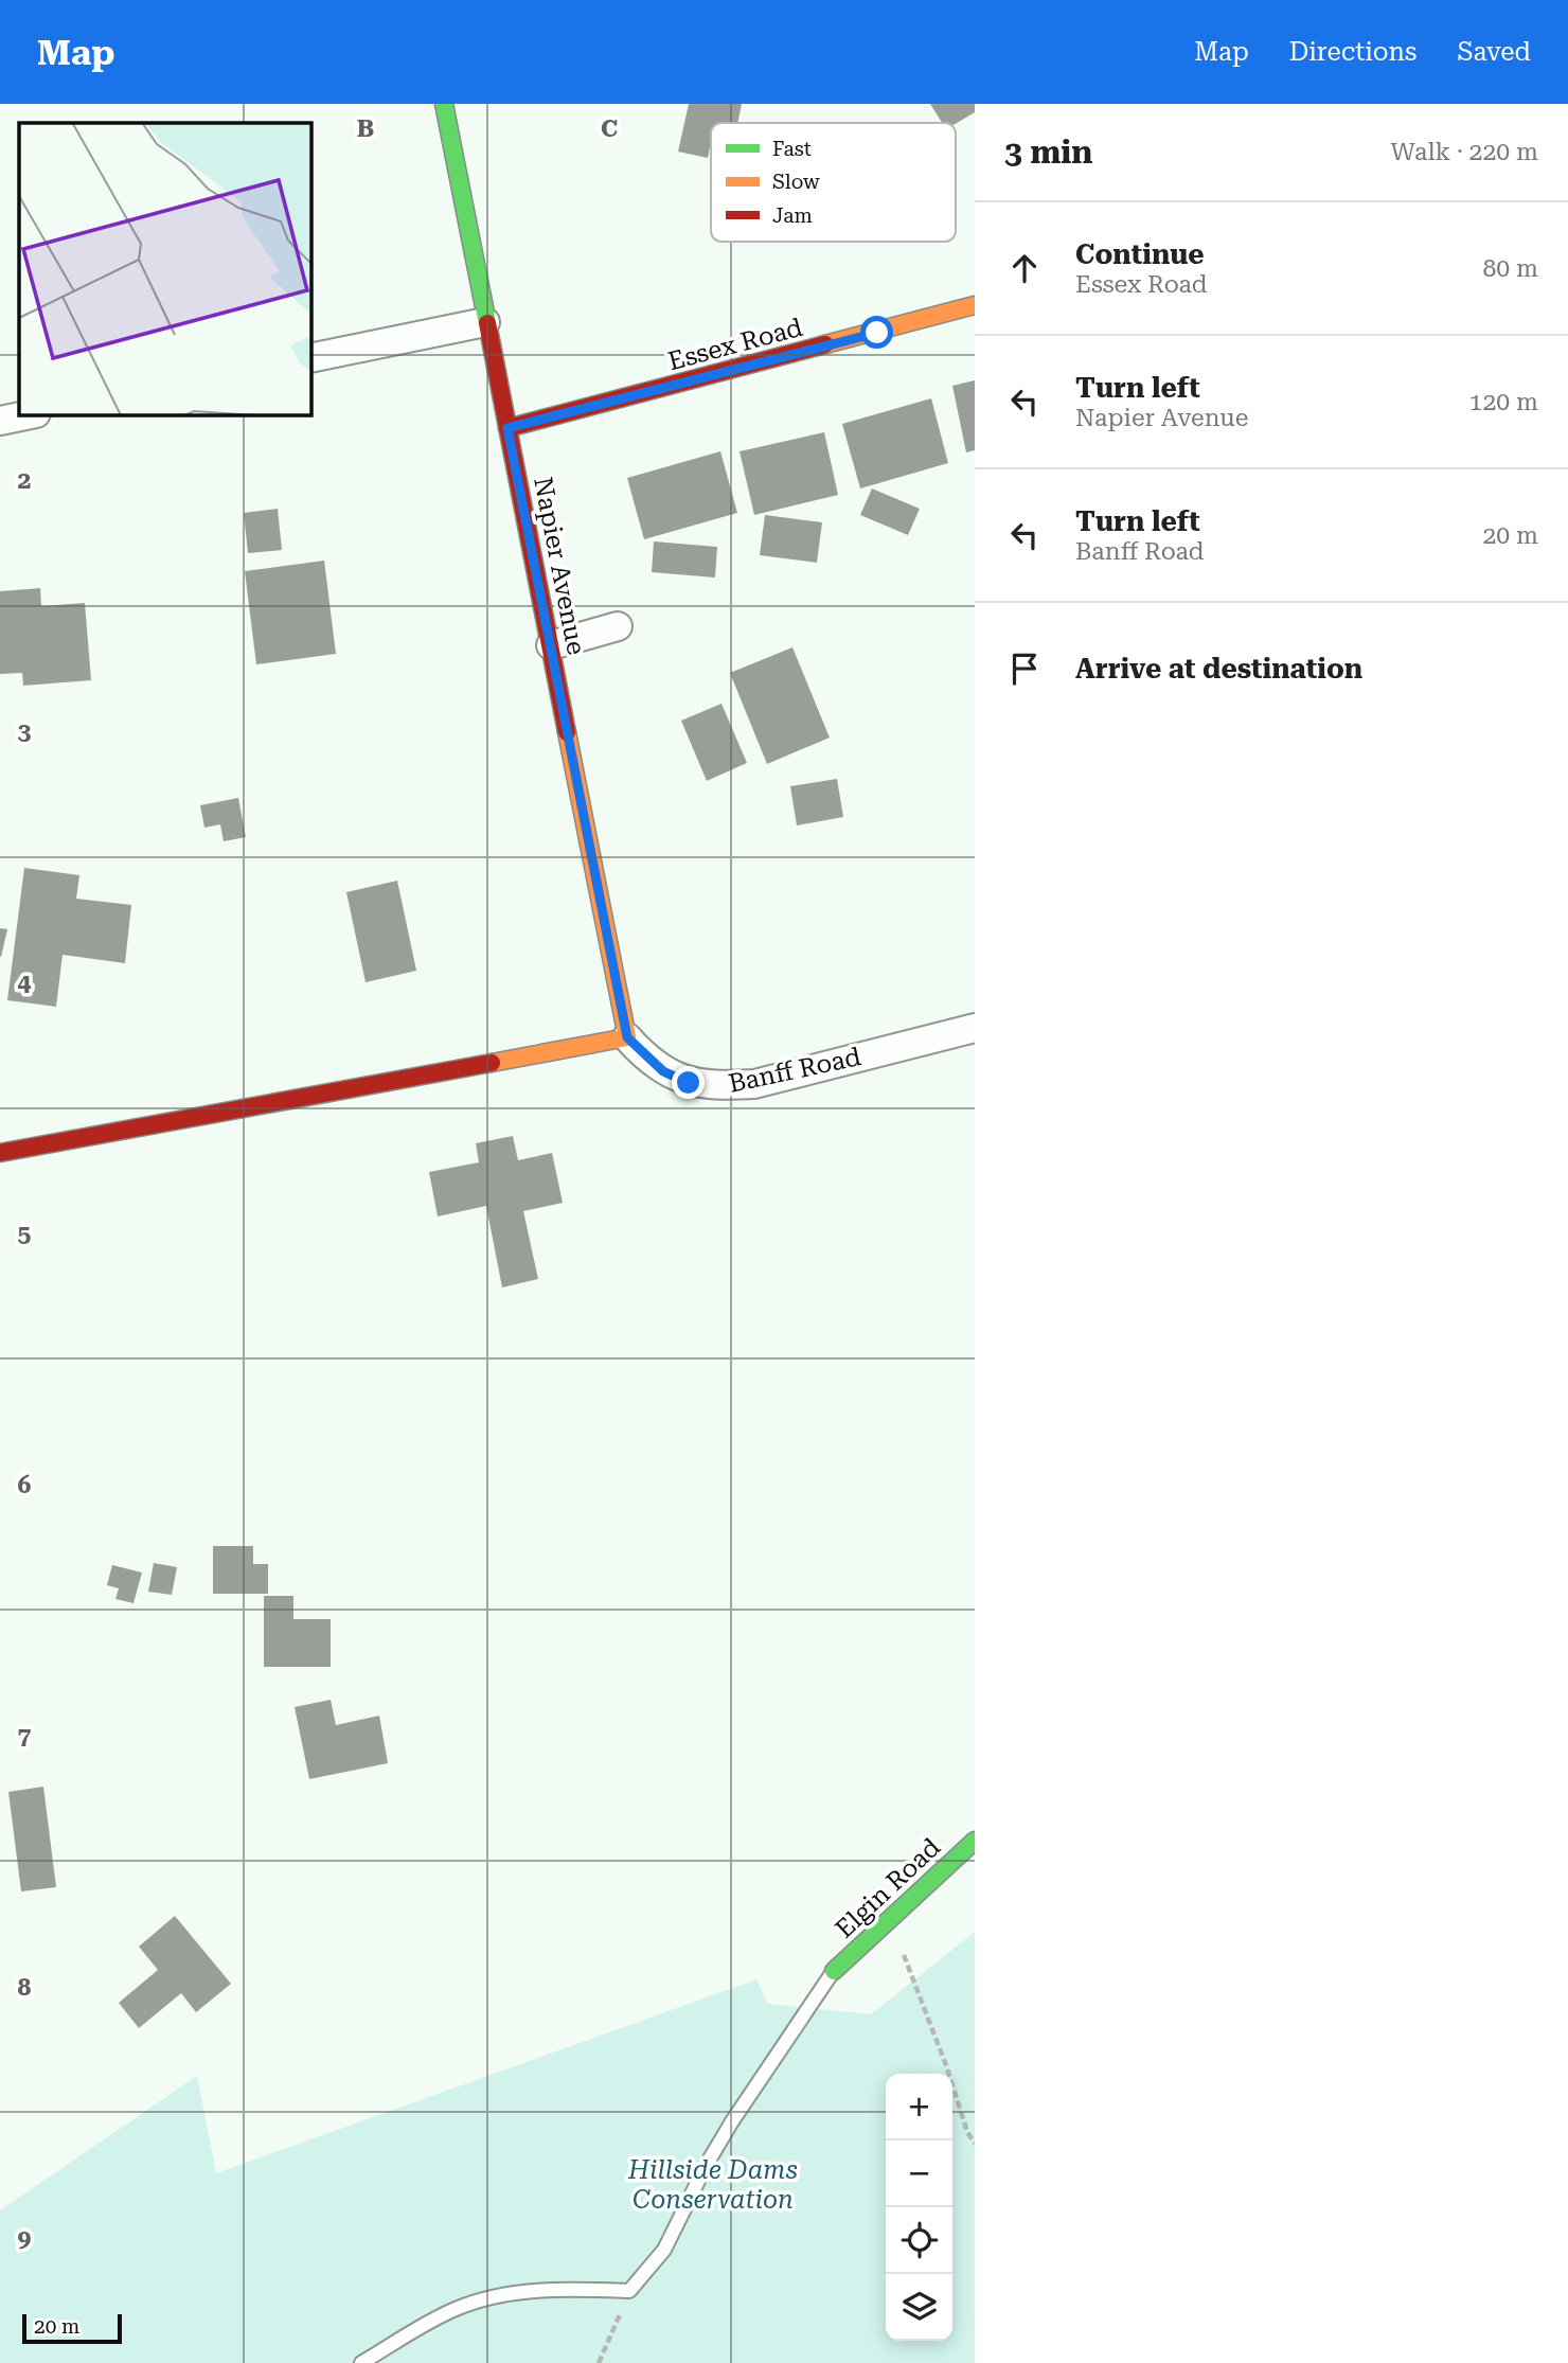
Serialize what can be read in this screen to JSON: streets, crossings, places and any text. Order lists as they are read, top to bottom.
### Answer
{
  "streets": {
    "street": [
      "Essex Road",
      "Napier Avenue",
      "Banff Road",
      "Elgin Road"
    ]
  },
  "crossings": [
    ["Essex Road", "Napier Avenue"],
    ["Napier Avenue", "Banff Road"]
  ],
  "parks": ["Hillside Dams Conservation"],
  "legend": ["Fast", "Slow", "Jam"],
  "scale_bar": "20 m",
  "page": {
    "header": "Map",
    "nav": ["Map", "Directions", "Saved"],
    "heading": ["3 min", "Walk · 220 m"],
    "list": [
      ["Continue", "Essex Road", "80 m"],
      ["Turn left", "Napier Avenue", "120 m"],
      ["Turn left", "Banff Road", "20 m"],
      "Arrive at destination"
    ],
    "map_buttons": ["+", "−"],
    "scale": "20 m"
  },
  "grid": {
    "columns": ["B", "C"],
    "rows": [
      "2",
      "3",
      "4",
      "5",
      "6",
      "7",
      "8",
      "9"
    ]
  }
}
